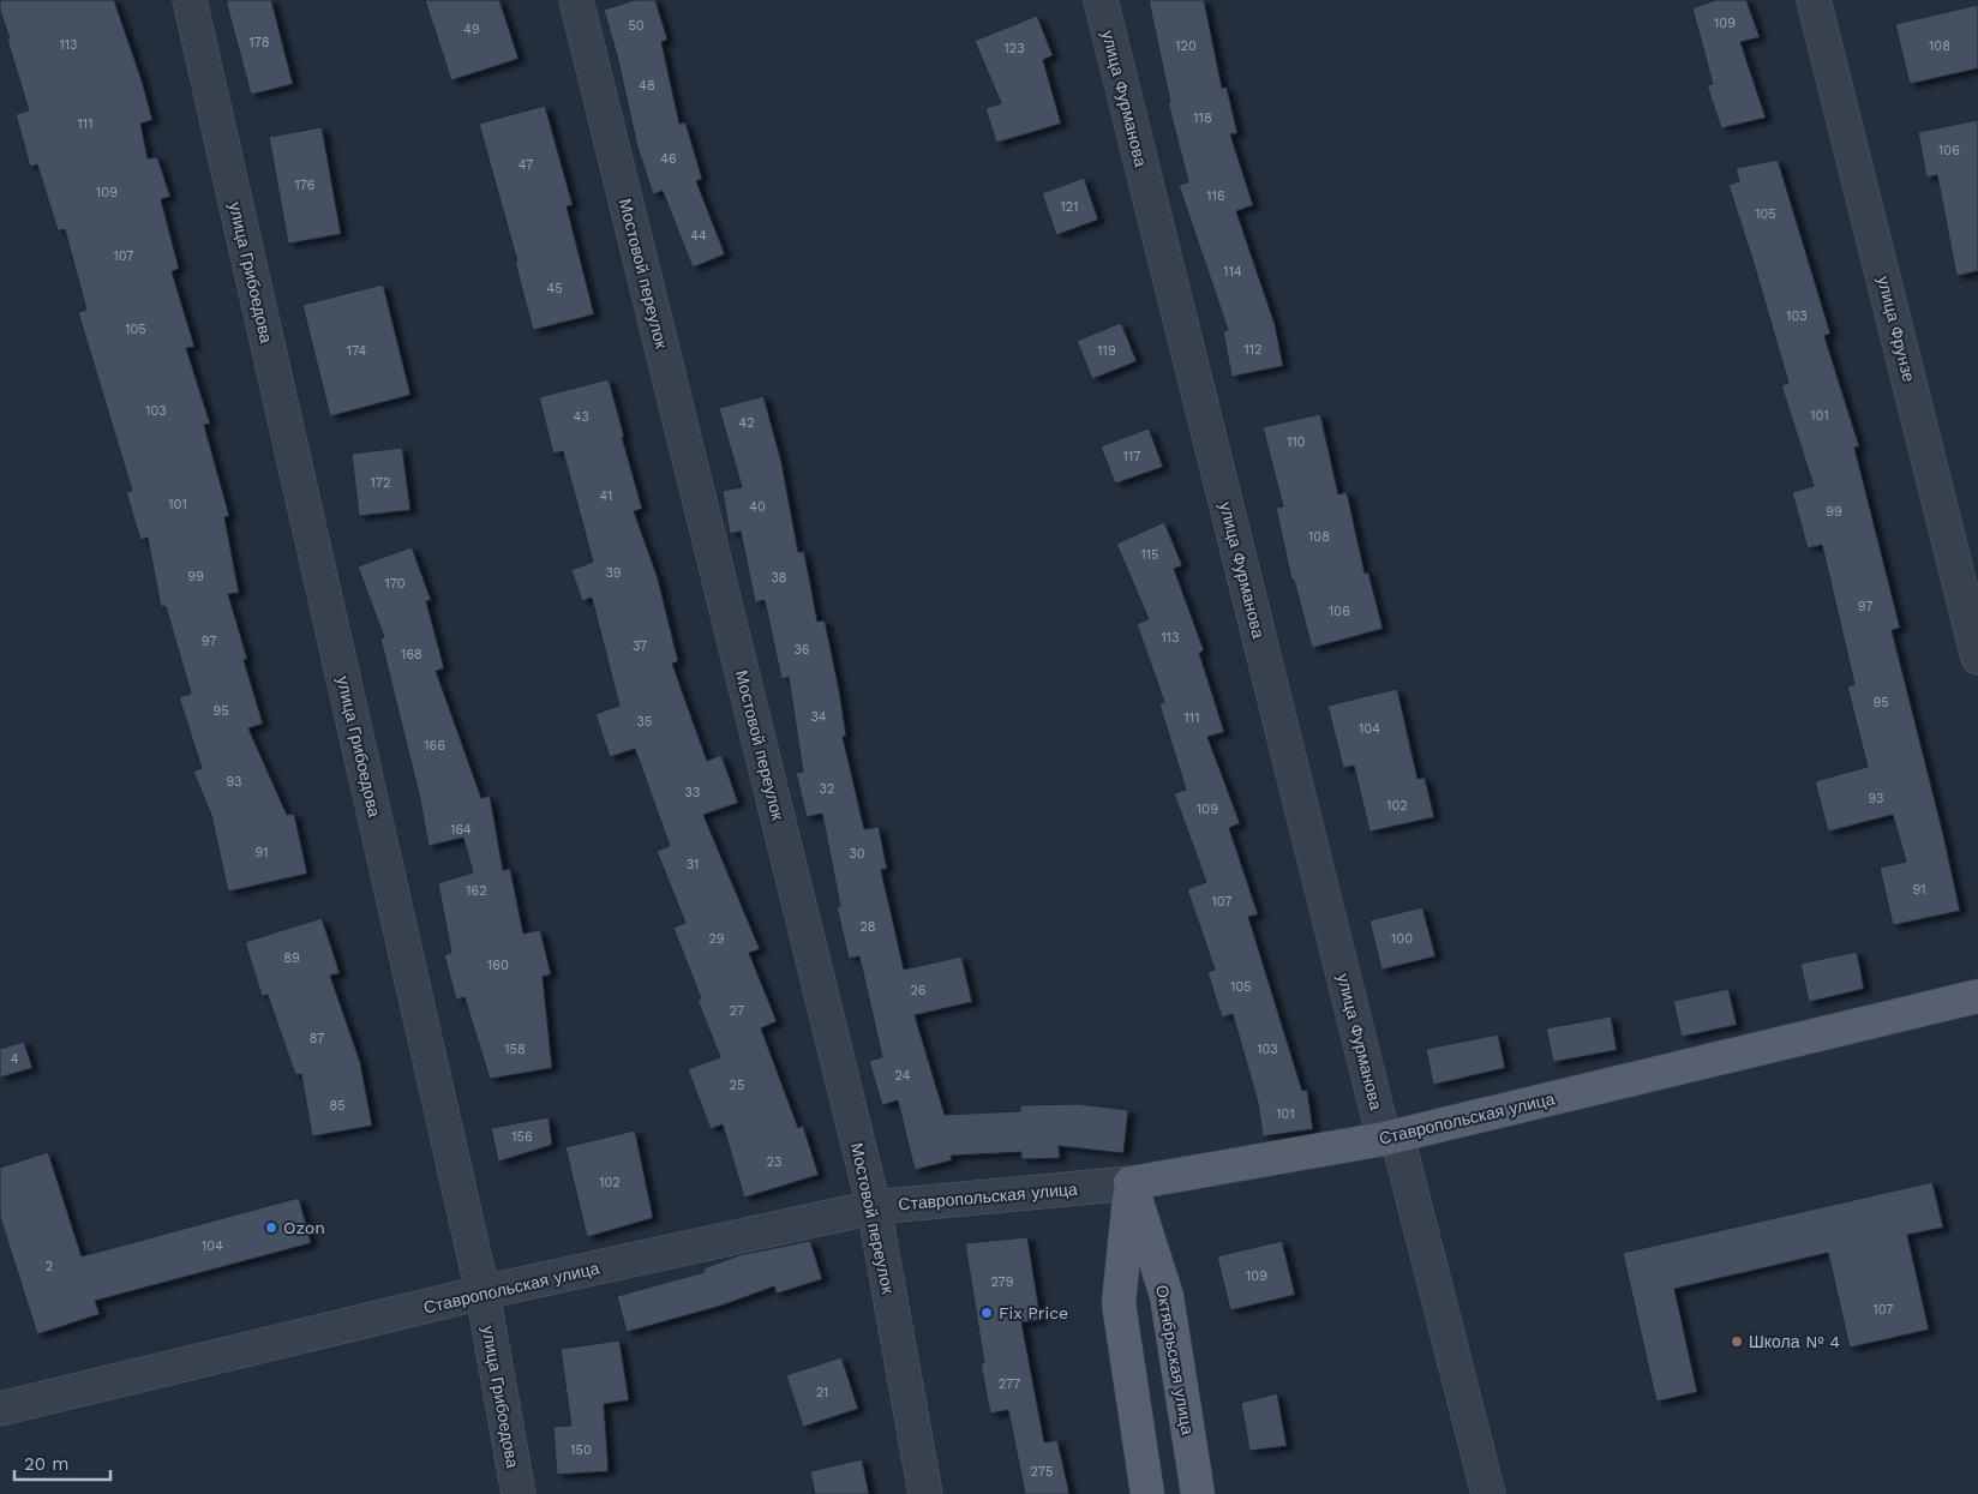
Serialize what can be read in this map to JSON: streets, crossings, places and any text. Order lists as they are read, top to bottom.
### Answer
{
  "streets": {
    "main road": ["Ставропольская улица", "Октябрьская улица"],
    "street": [
      "улица Фурманова",
      "улица Грибоедова",
      "Мостовой переулок",
      "улица Фрунзе"
    ]
  },
  "crossings": [
    ["улица Фурманова", "Ставропольская улица"],
    ["улица Грибоедова", "Ставропольская улица"],
    ["Мостовой переулок", "Ставропольская улица"],
    ["Ставропольская улица", "Октябрьская улица"]
  ],
  "places": ["Ozon", "Fix Price", "Школа № 4"],
  "house_numbers": [
    "109",
    "50",
    "49",
    "178",
    "113",
    "120",
    "108",
    "123",
    "48",
    "118",
    "111",
    "106",
    "46",
    "47",
    "176",
    "109",
    "116",
    "121",
    "105",
    "44",
    "107",
    "114",
    "45",
    "103",
    "105",
    "112",
    "174",
    "119",
    "103",
    "101",
    "43",
    "42",
    "110",
    "117",
    "172",
    "41",
    "101",
    "40",
    "99",
    "108",
    "115",
    "39",
    "99",
    "38",
    "170",
    "97",
    "106",
    "113",
    "97",
    "37",
    "36",
    "168",
    "95",
    "95",
    "34",
    "111",
    "35",
    "104",
    "166",
    "93",
    "32",
    "33",
    "93",
    "102",
    "109",
    "164",
    "91",
    "30",
    "31",
    "91",
    "162",
    "107",
    "28",
    "29",
    "100",
    "89",
    "160",
    "105",
    "26",
    "27",
    "87",
    "158",
    "103",
    "4",
    "24",
    "25",
    "85",
    "101",
    "156",
    "23",
    "102",
    "104",
    "2",
    "109",
    "279",
    "107",
    "277",
    "21",
    "150",
    "275"
  ],
  "scale_bar": "20 m"
}
